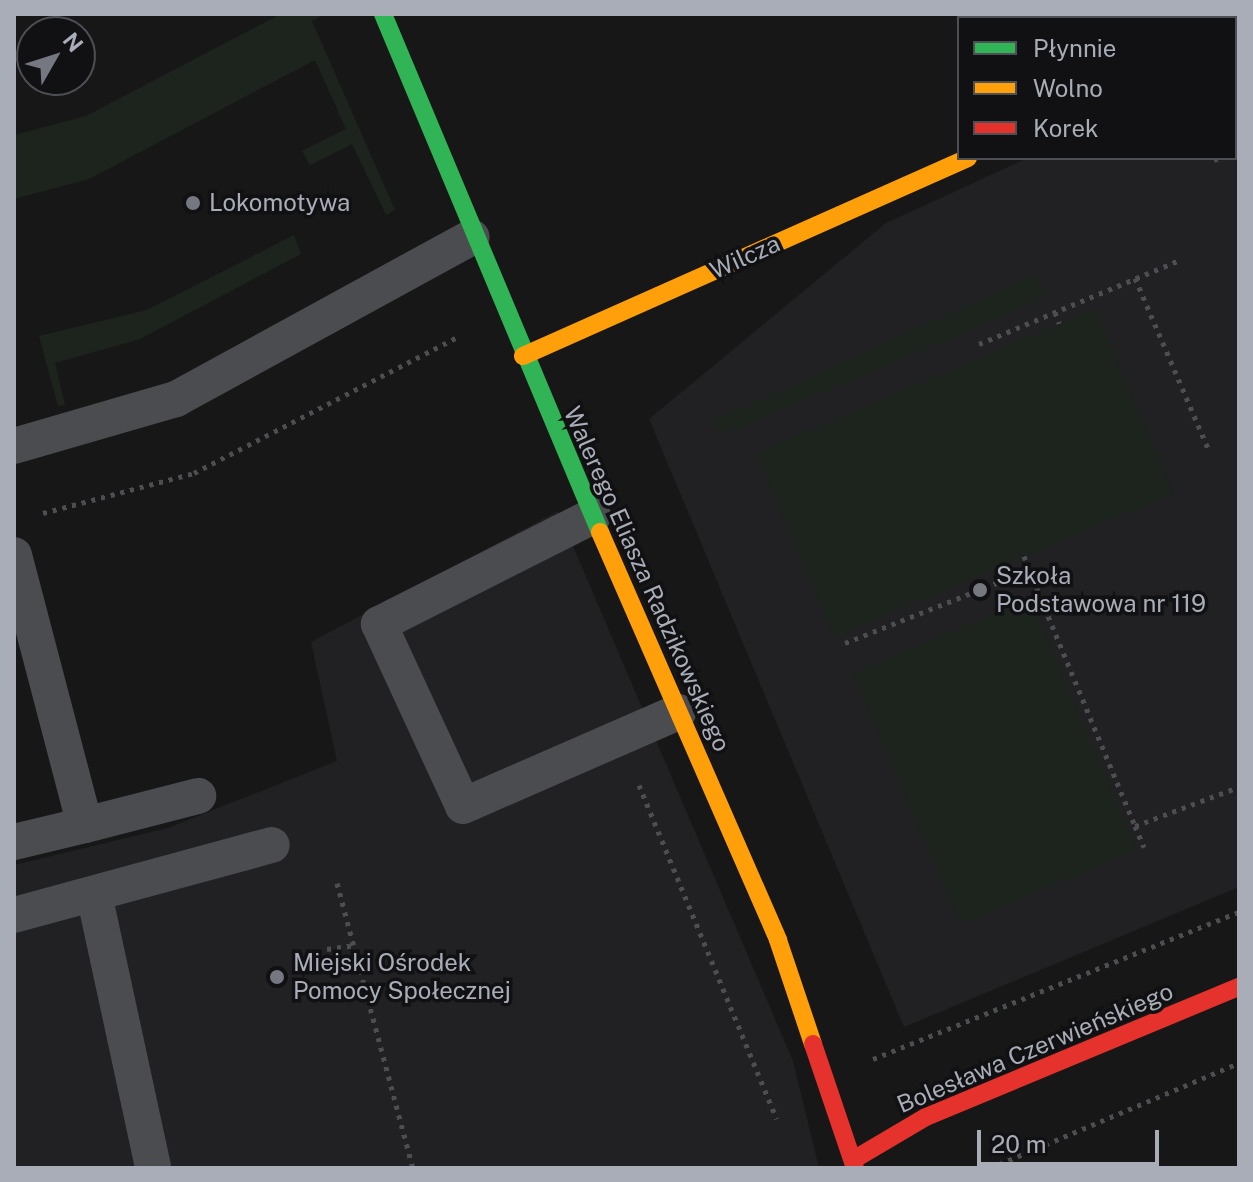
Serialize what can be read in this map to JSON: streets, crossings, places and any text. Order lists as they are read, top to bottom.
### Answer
{
  "streets": {
    "street": ["Wilcza", "Walerego Eliasza Radzikowskiego", "Bolesława Czerwieńskiego"]
  },
  "crossings": [
    ["Wilcza", "Walerego Eliasza Radzikowskiego"],
    ["Walerego Eliasza Radzikowskiego", "Bolesława Czerwieńskiego"]
  ],
  "places": ["Lokomotywa", "Szkoła Podstawowa nr 119", "Miejski Ośrodek Pomocy Społecznej"],
  "legend": ["Płynnie", "Wolno", "Korek"],
  "scale_bar": "20 m",
  "north": "top right"
}
